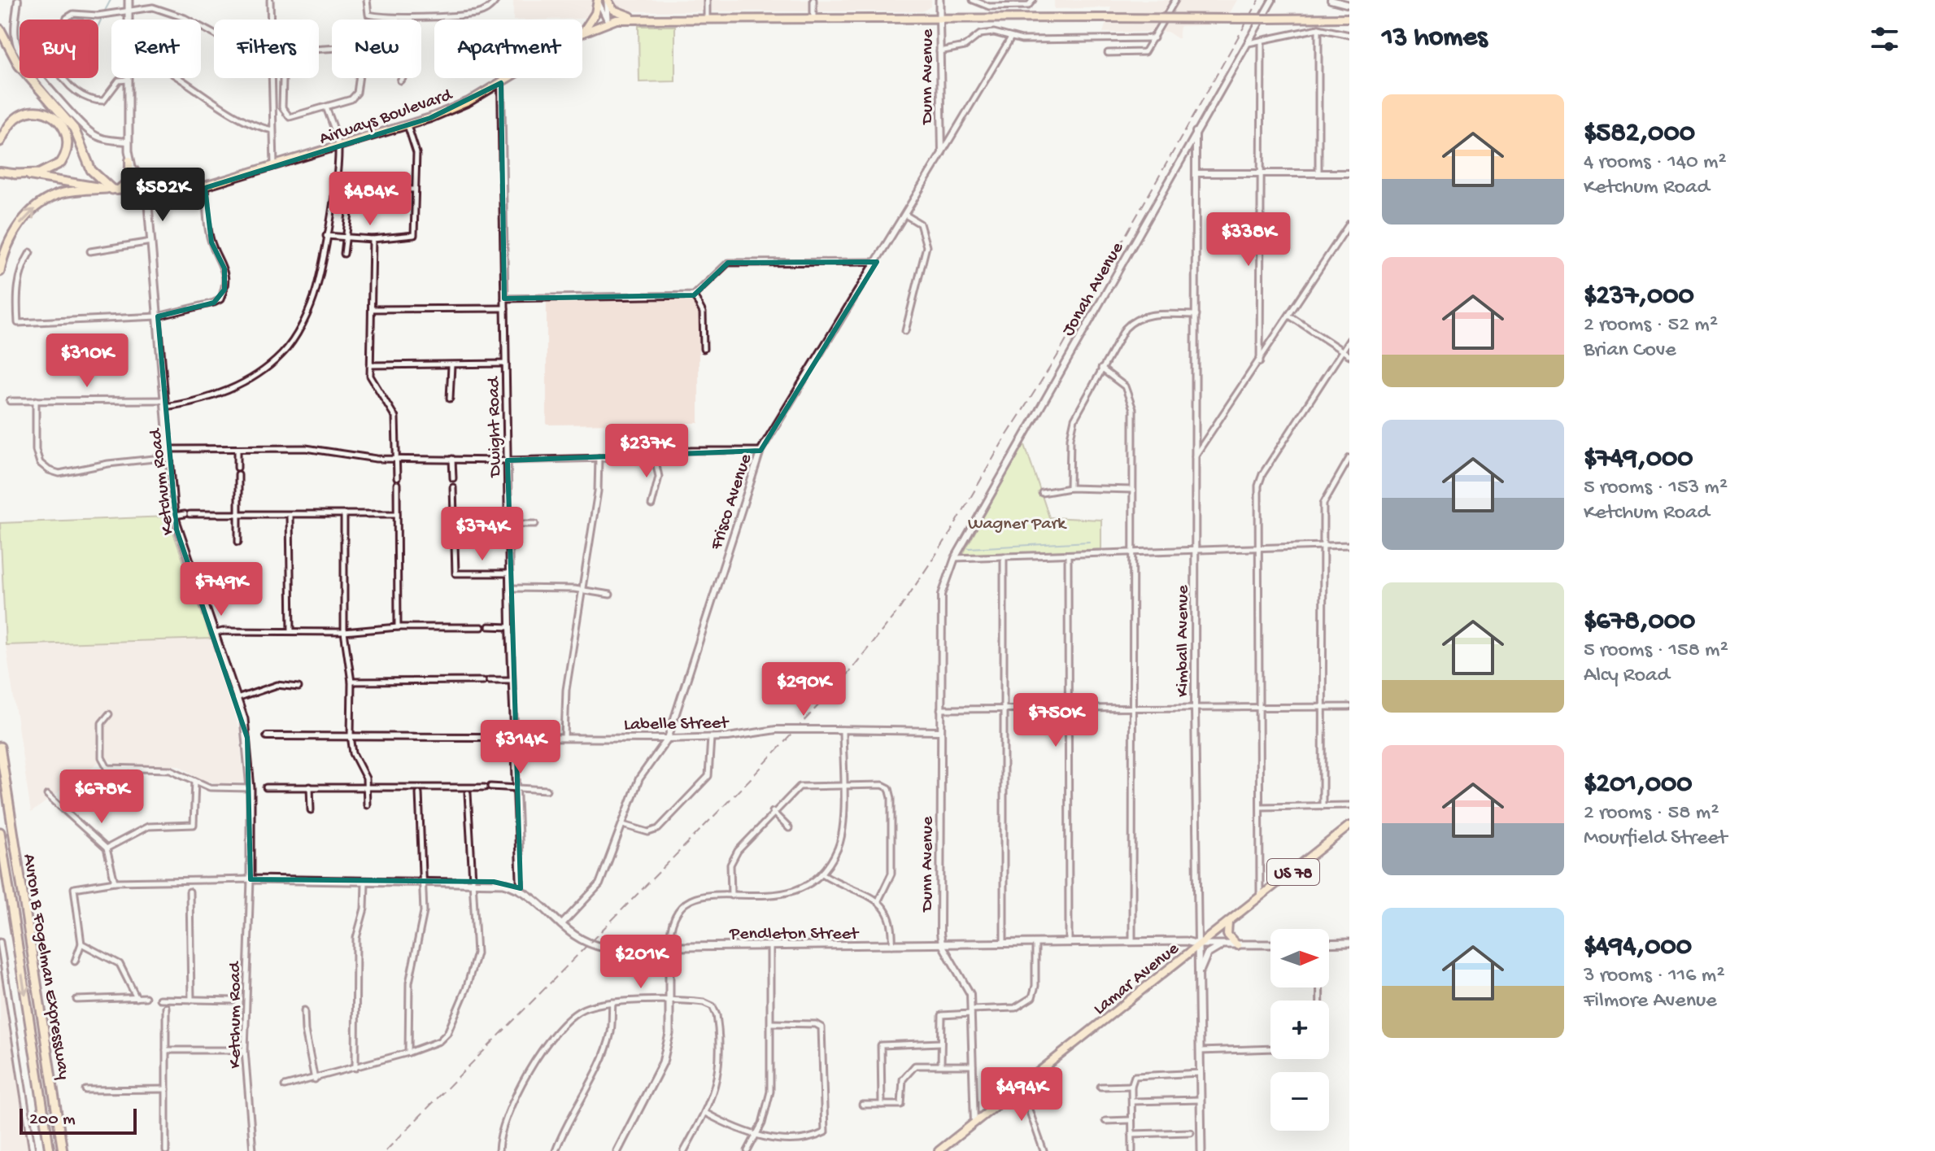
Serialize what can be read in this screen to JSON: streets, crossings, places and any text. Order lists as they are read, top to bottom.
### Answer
{
  "streets": {
    "highway": ["Avron B Fogelman Expressway"],
    "main road": [
      "Dunn Avenue",
      "Airways Boulevard",
      "Ketchum Road",
      "Kimball Avenue",
      "US 78",
      "Pendleton Street",
      "Lamar Avenue"
    ],
    "street": [
      "Jonah Avenue",
      "Dwight Road",
      "Frisco Avenue",
      "Labelle Street"
    ]
  },
  "crossings": [
    ["Dunn Avenue", "Airways Boulevard"],
    ["Dunn Avenue", "Jonah Avenue"],
    ["Dunn Avenue", "Frisco Avenue"],
    ["Dunn Avenue", "Labelle Street"],
    ["Dunn Avenue", "Pendleton Street"],
    ["Airways Boulevard", "Dwight Road"],
    ["Airways Boulevard", "Ketchum Road"],
    ["Jonah Avenue", "Kimball Avenue"],
    ["Dwight Road", "Labelle Street"],
    ["Dwight Road", "Pendleton Street"],
    ["Ketchum Road", "Pendleton Street"],
    ["Frisco Avenue", "Labelle Street"],
    ["Frisco Avenue", "Pendleton Street"],
    ["Kimball Avenue", "Pendleton Street"],
    ["Kimball Avenue", "Lamar Avenue"],
    ["Pendleton Street", "Lamar Avenue"]
  ],
  "parks": ["Wagner Park"],
  "scale_bar": "200 m",
  "north": "right",
  "page": {
    "heading": "13 homes",
    "chip": [
      "Buy",
      "Rent",
      "Filters",
      "New",
      "Apartment"
    ],
    "list": [
      {
        "name": "$582,000",
        "note": "4 rooms · 140 m² · Ketchum Road"
      },
      {
        "name": "$237,000",
        "note": "2 rooms · 52 m² · Brian Cove"
      },
      {
        "name": "$749,000",
        "note": "5 rooms · 153 m² · Ketchum Road"
      },
      {
        "name": "$678,000",
        "note": "5 rooms · 158 m² · Alcy Road"
      },
      {
        "name": "$201,000",
        "note": "2 rooms · 58 m² · Mourfield Street"
      },
      {
        "name": "$494,000",
        "note": "3 rooms · 116 m² · Filmore Avenue"
      }
    ],
    "price": [
      "$582K",
      "$484K",
      "$338K",
      "$310K",
      "$237K",
      "$374K",
      "$749K",
      "$290K",
      "$750K",
      "$314K",
      "$678K",
      "$201K",
      "$494K"
    ],
    "map_buttons": ["+", "−"],
    "scale": "200 m"
  }
}
